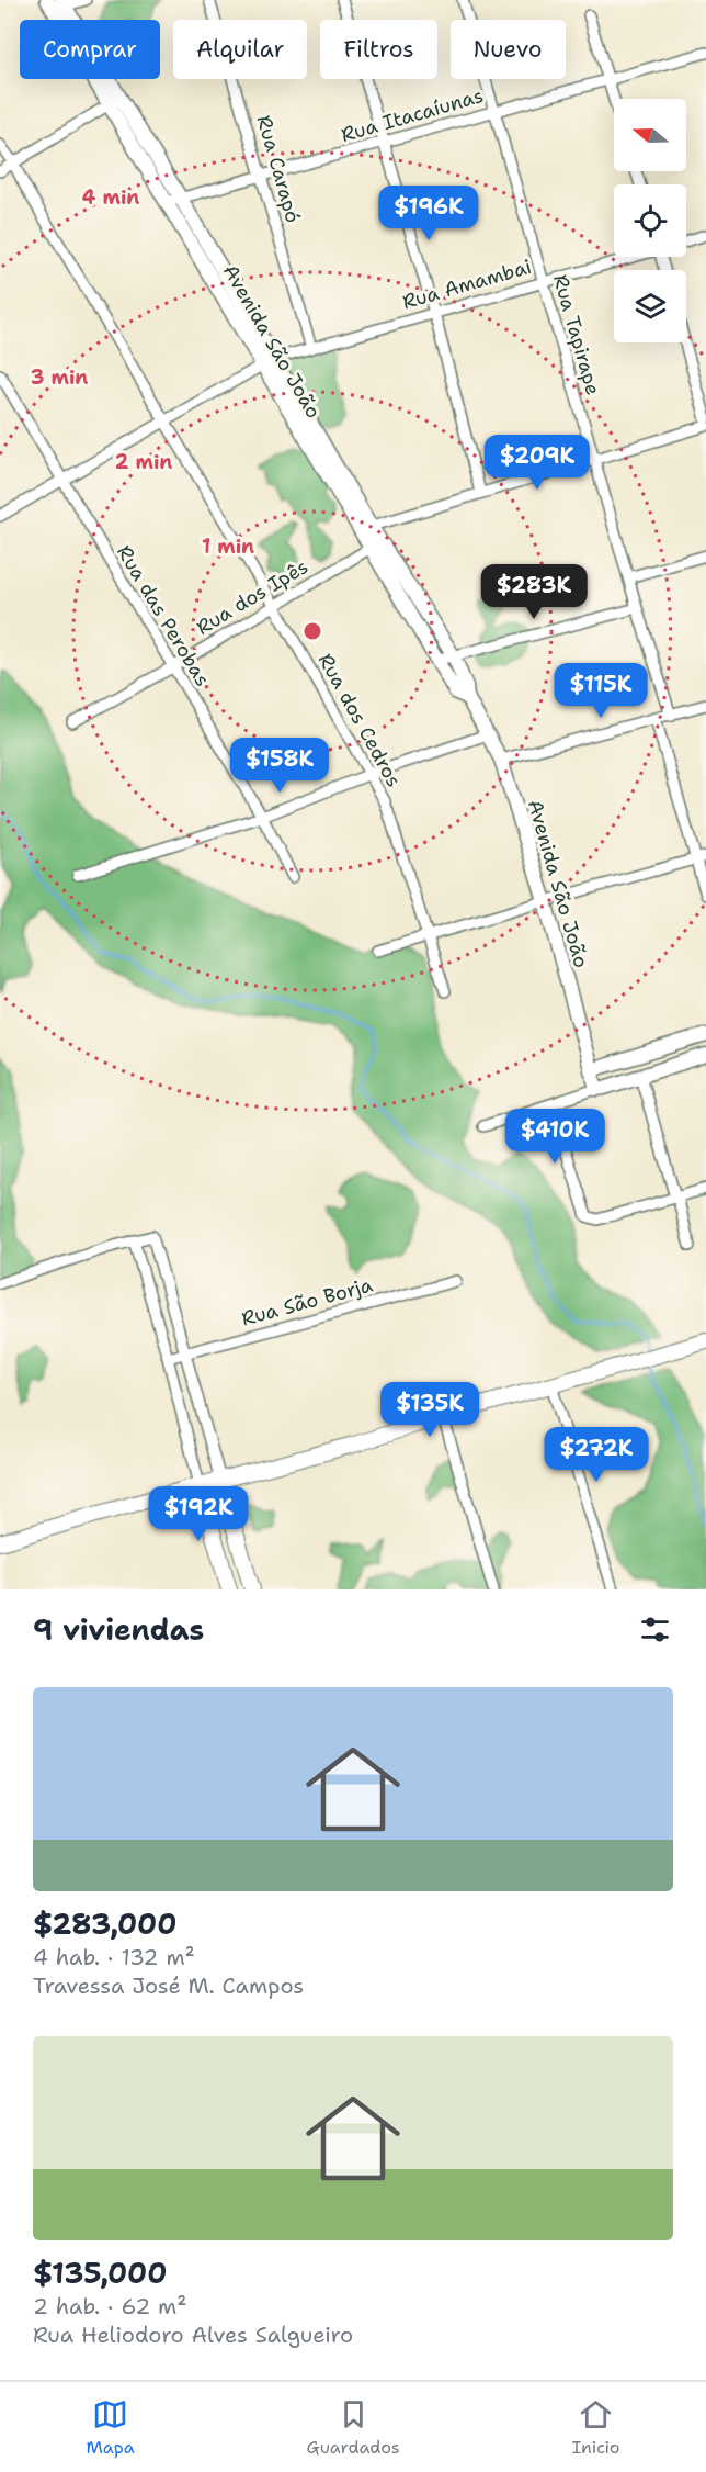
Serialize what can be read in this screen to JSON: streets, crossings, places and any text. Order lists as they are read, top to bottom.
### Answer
{
  "streets": {
    "street": [
      "Rua Itacaíunas",
      "Rua Carapó",
      "Rua Amambai",
      "Rua Tapirape",
      "Avenida São João",
      "Rua dos Ipês",
      "Rua das Perobas",
      "Rua dos Cedros",
      "Rua São Borja"
    ]
  },
  "crossings": [
    ["Rua Itacaíunas", "Rua Carapó"],
    ["Rua Itacaíunas", "Rua Tapirape"],
    ["Rua Itacaíunas", "Avenida São João"],
    ["Rua Carapó", "Rua Amambai"],
    ["Rua Amambai", "Rua Tapirape"],
    ["Rua Amambai", "Avenida São João"],
    ["Rua Amambai", "Rua das Perobas"],
    ["Rua Amambai", "Rua dos Cedros"],
    ["Avenida São João", "Rua dos Ipês"],
    ["Rua dos Ipês", "Rua das Perobas"],
    ["Rua dos Ipês", "Rua dos Cedros"]
  ],
  "north": "left",
  "page": {
    "chip": [
      "Comprar",
      "Alquilar",
      "Filtros",
      "Nuevo"
    ],
    "price": [
      "$196K",
      "$209K",
      "$283K",
      "$115K",
      "$158K",
      "$410K",
      "$135K",
      "$272K",
      "$192K"
    ],
    "heading": "9 viviendas",
    "list": [
      {
        "name": "$283,000",
        "note": "4 hab. · 132 m² · Travessa José M. Campos"
      },
      {
        "name": "$135,000",
        "note": "2 hab. · 62 m² · Rua Heliodoro Alves Salgueiro"
      }
    ],
    "tabs": ["Mapa", "Guardados", "Inicio"]
  },
  "rings": [
    "4 min",
    "3 min",
    "2 min",
    "1 min"
  ]
}
